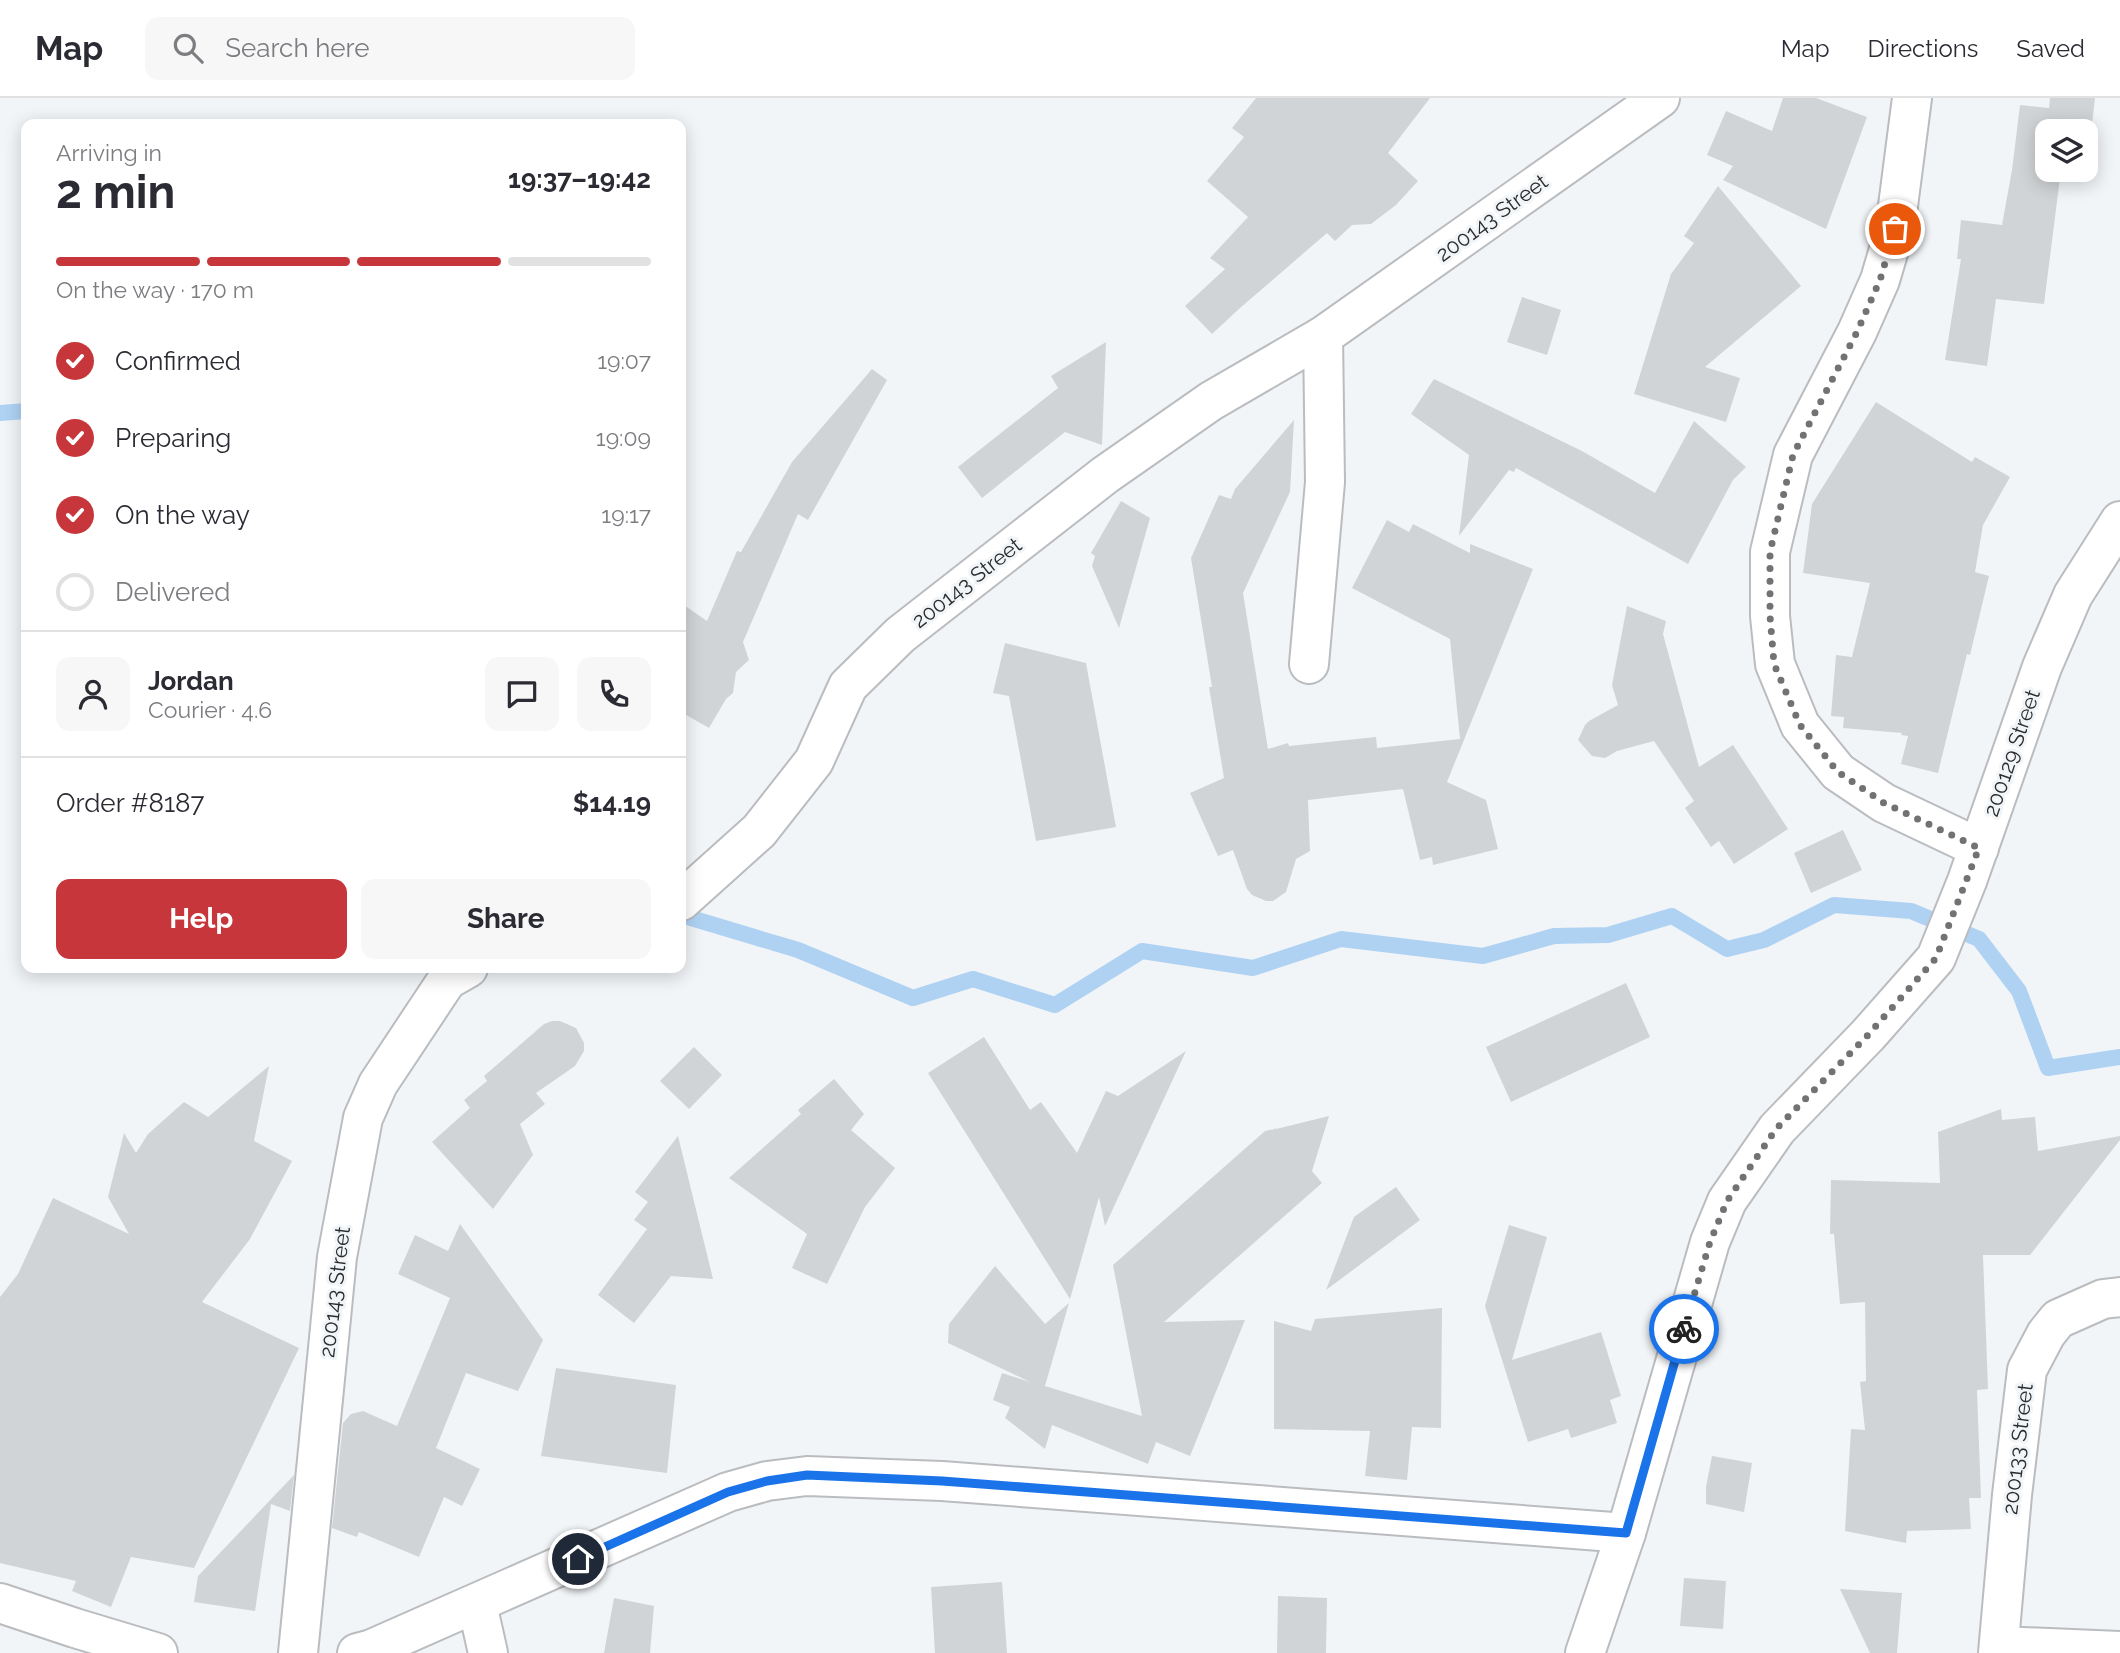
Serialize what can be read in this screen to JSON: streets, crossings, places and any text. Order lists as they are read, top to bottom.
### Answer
{
  "streets": {
    "street": ["200143 Street", "200129 Street", "200133 Street"]
  },
  "page": {
    "header": "Map",
    "search": "Search here",
    "nav": ["Map", "Directions", "Saved"],
    "heading": ["2 min", "Arriving in", "19:37–19:42"],
    "panel": [
      "Jordan",
      "Courier · 4.6",
      "Order #8187",
      "$14.19"
    ],
    "bar": "On the way · 170 m",
    "list": [
      ["Confirmed", "19:07"],
      ["Preparing", "19:09"],
      ["On the way", "19:17"],
      "Delivered"
    ],
    "buttons": ["Help", "Share"]
  }
}
